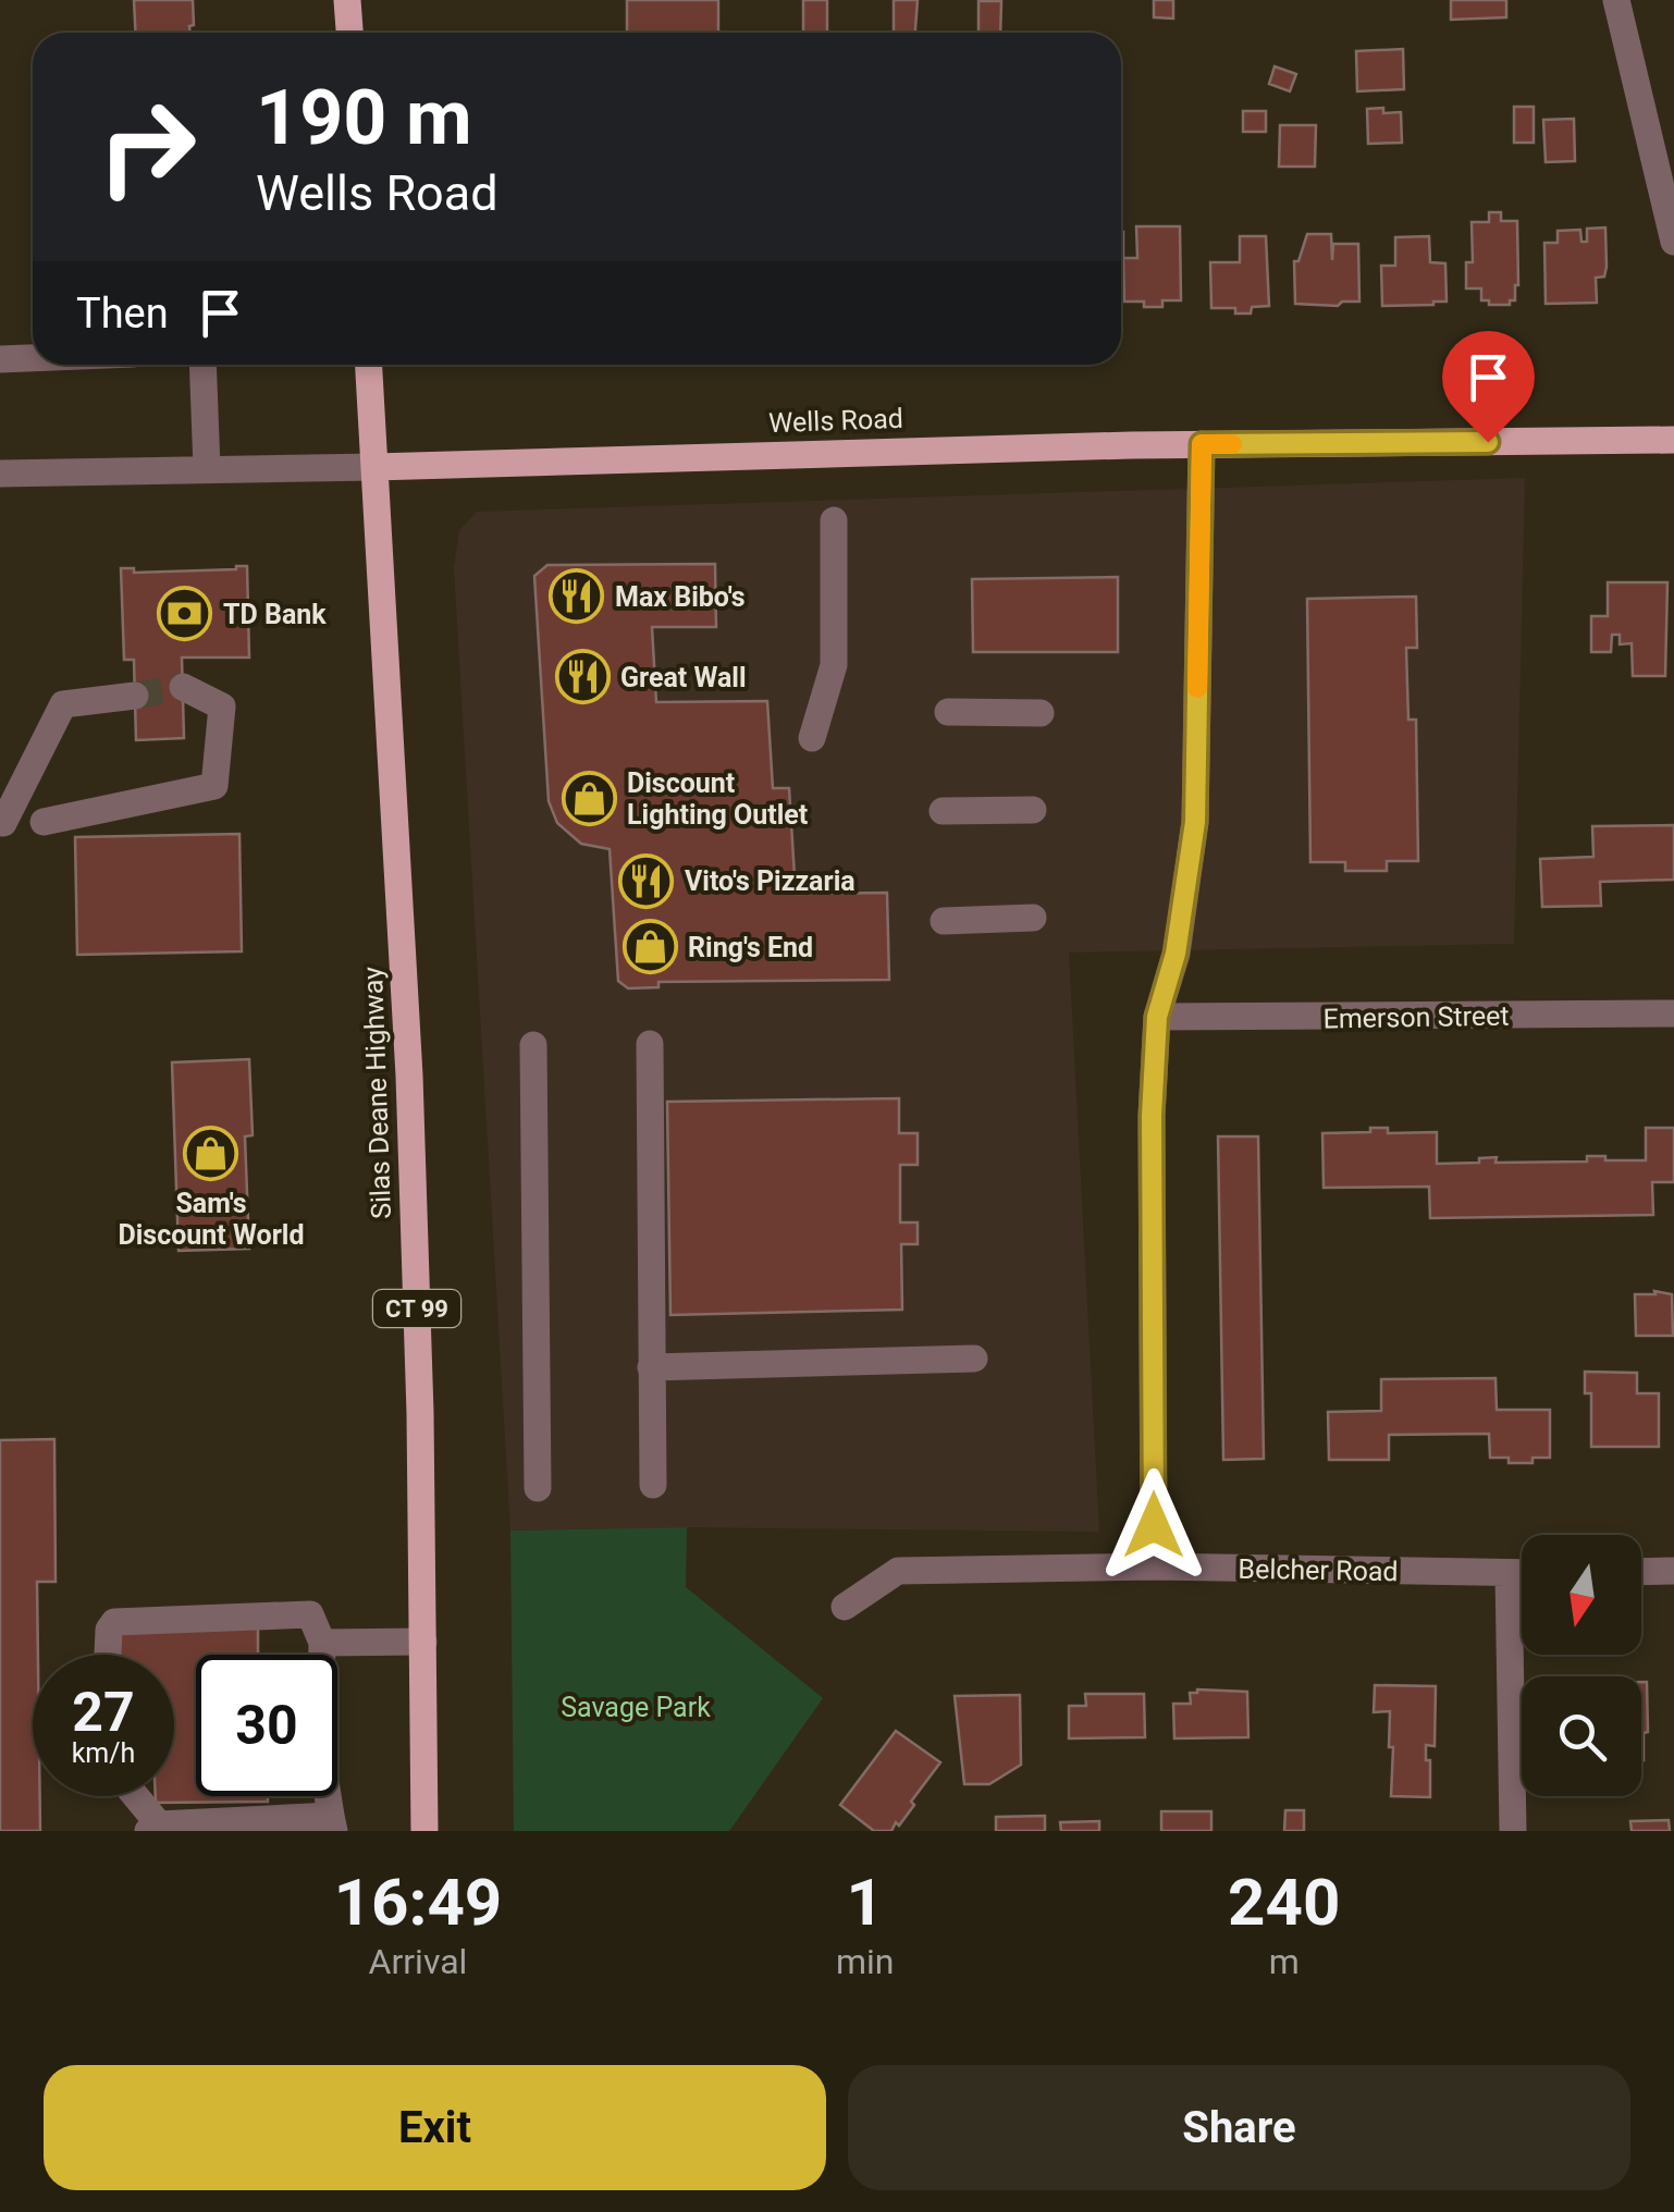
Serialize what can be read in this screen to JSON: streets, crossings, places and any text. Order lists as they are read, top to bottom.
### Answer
{
  "streets": {
    "main road": ["Wells Road", "Silas Deane Highway", "CT 99"],
    "street": ["Emerson Street", "Belcher Road"]
  },
  "crossings": [
    ["Wells Road", "Silas Deane Highway"]
  ],
  "parks": ["Savage Park"],
  "places": {
    "restaurant": ["Max Bibo's", "Great Wall", "Vito's Pizzaria"],
    "bank": ["TD Bank"],
    "shop": ["Discount Lighting Outlet", "Ring's End", "Sam's Discount World"]
  },
  "north": "bottom",
  "page": {
    "turn": ["190 m", "Wells Road"],
    "then": "Then",
    "speed": "27 km/h",
    "limit": "30",
    "eta": [
      "16:49",
      "Arrival",
      "1",
      "min",
      "240",
      "m"
    ],
    "buttons": ["Exit", "Share"]
  }
}
